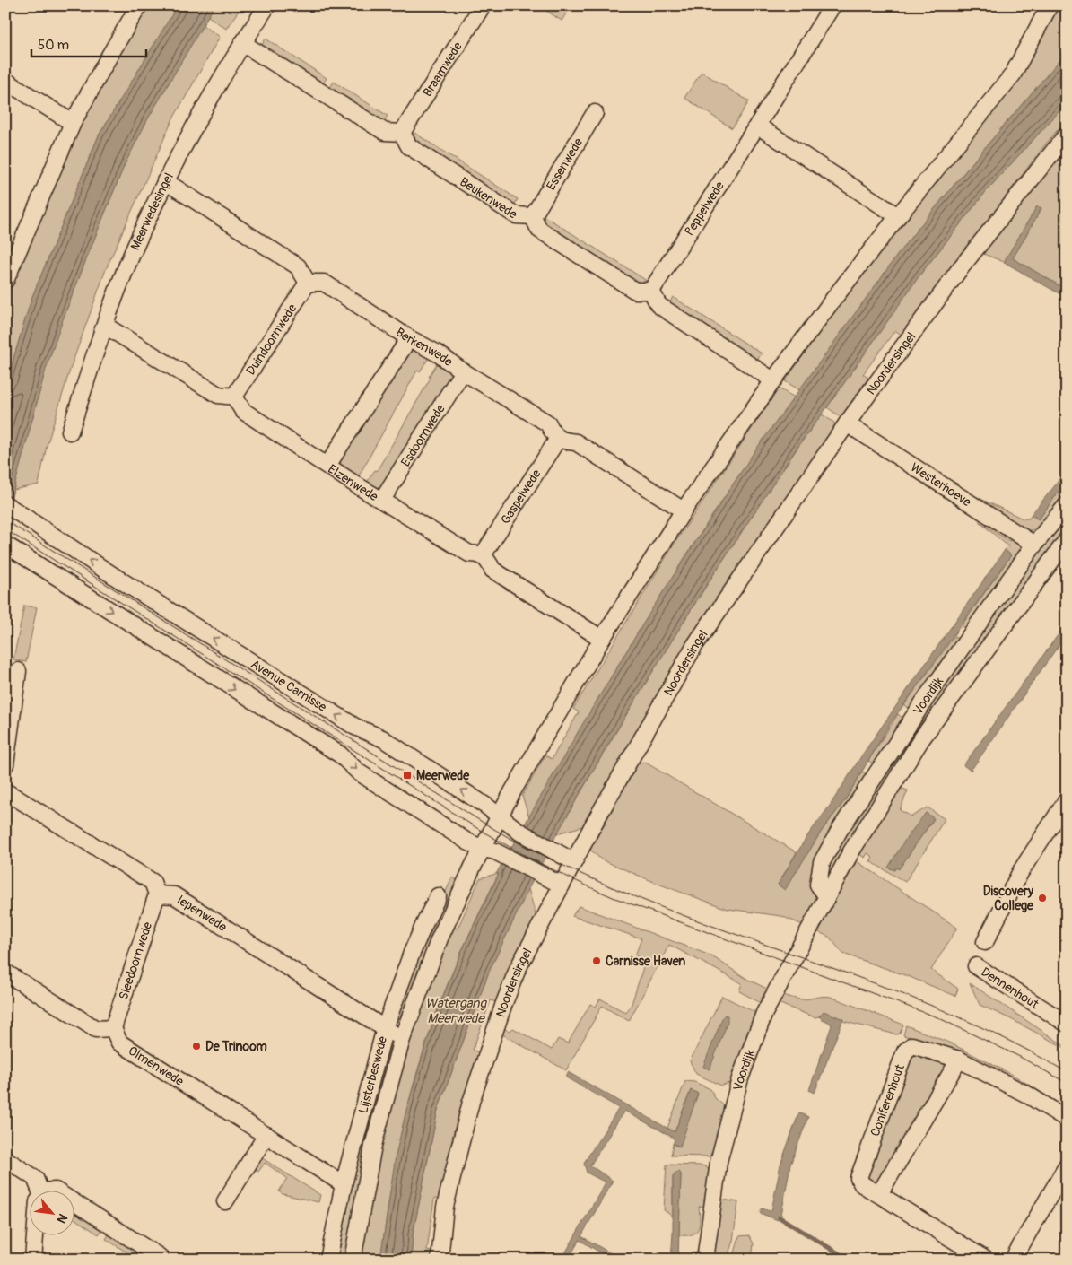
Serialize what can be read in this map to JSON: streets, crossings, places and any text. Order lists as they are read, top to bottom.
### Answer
{
  "streets": {
    "street": [
      "Braamwede",
      "Essenwede",
      "Beukenwede",
      "Peppelwede",
      "Meerwedesingel",
      "Duindoornwede",
      "Berkenwede",
      "Noordersingel",
      "Esdoornwede",
      "Elzenwede",
      "Westerhoeve",
      "Gaspelwede",
      "Avenue Carnisse",
      "Voordijk",
      "Iepenwede",
      "Sleedoornwede",
      "Dennenhout",
      "Olmenwede",
      "Lijsterbeswede",
      "Coniferenhout"
    ]
  },
  "crossings": [
    ["Braamwede", "Beukenwede"],
    ["Essenwede", "Beukenwede"],
    ["Beukenwede", "Peppelwede"],
    ["Duindoornwede", "Berkenwede"],
    ["Duindoornwede", "Elzenwede"],
    ["Berkenwede", "Esdoornwede"],
    ["Berkenwede", "Gaspelwede"],
    ["Noordersingel", "Westerhoeve"],
    ["Noordersingel", "Avenue Carnisse"],
    ["Esdoornwede", "Elzenwede"],
    ["Elzenwede", "Gaspelwede"],
    ["Westerhoeve", "Voordijk"],
    ["Iepenwede", "Sleedoornwede"],
    ["Iepenwede", "Lijsterbeswede"],
    ["Sleedoornwede", "Olmenwede"],
    ["Olmenwede", "Lijsterbeswede"]
  ],
  "water": ["Watergang Meerwede"],
  "places": {
    "transit": ["Meerwede"],
    "other": ["Discovery College", "Carnisse Haven", "De Trinoom"]
  },
  "scale_bar": "50 m",
  "north": "bottom right"
}
